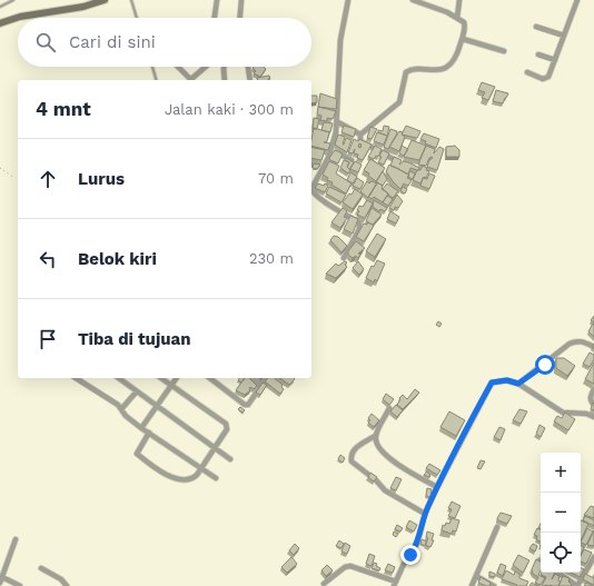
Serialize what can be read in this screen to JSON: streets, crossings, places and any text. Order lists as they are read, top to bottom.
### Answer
{
  "page": {
    "search": "Cari di sini",
    "heading": ["4 mnt", "Jalan kaki · 300 m"],
    "list": [
      ["Lurus", "70 m"],
      ["Belok kiri", "230 m"],
      "Tiba di tujuan"
    ],
    "map_buttons": ["+", "−"]
  }
}
